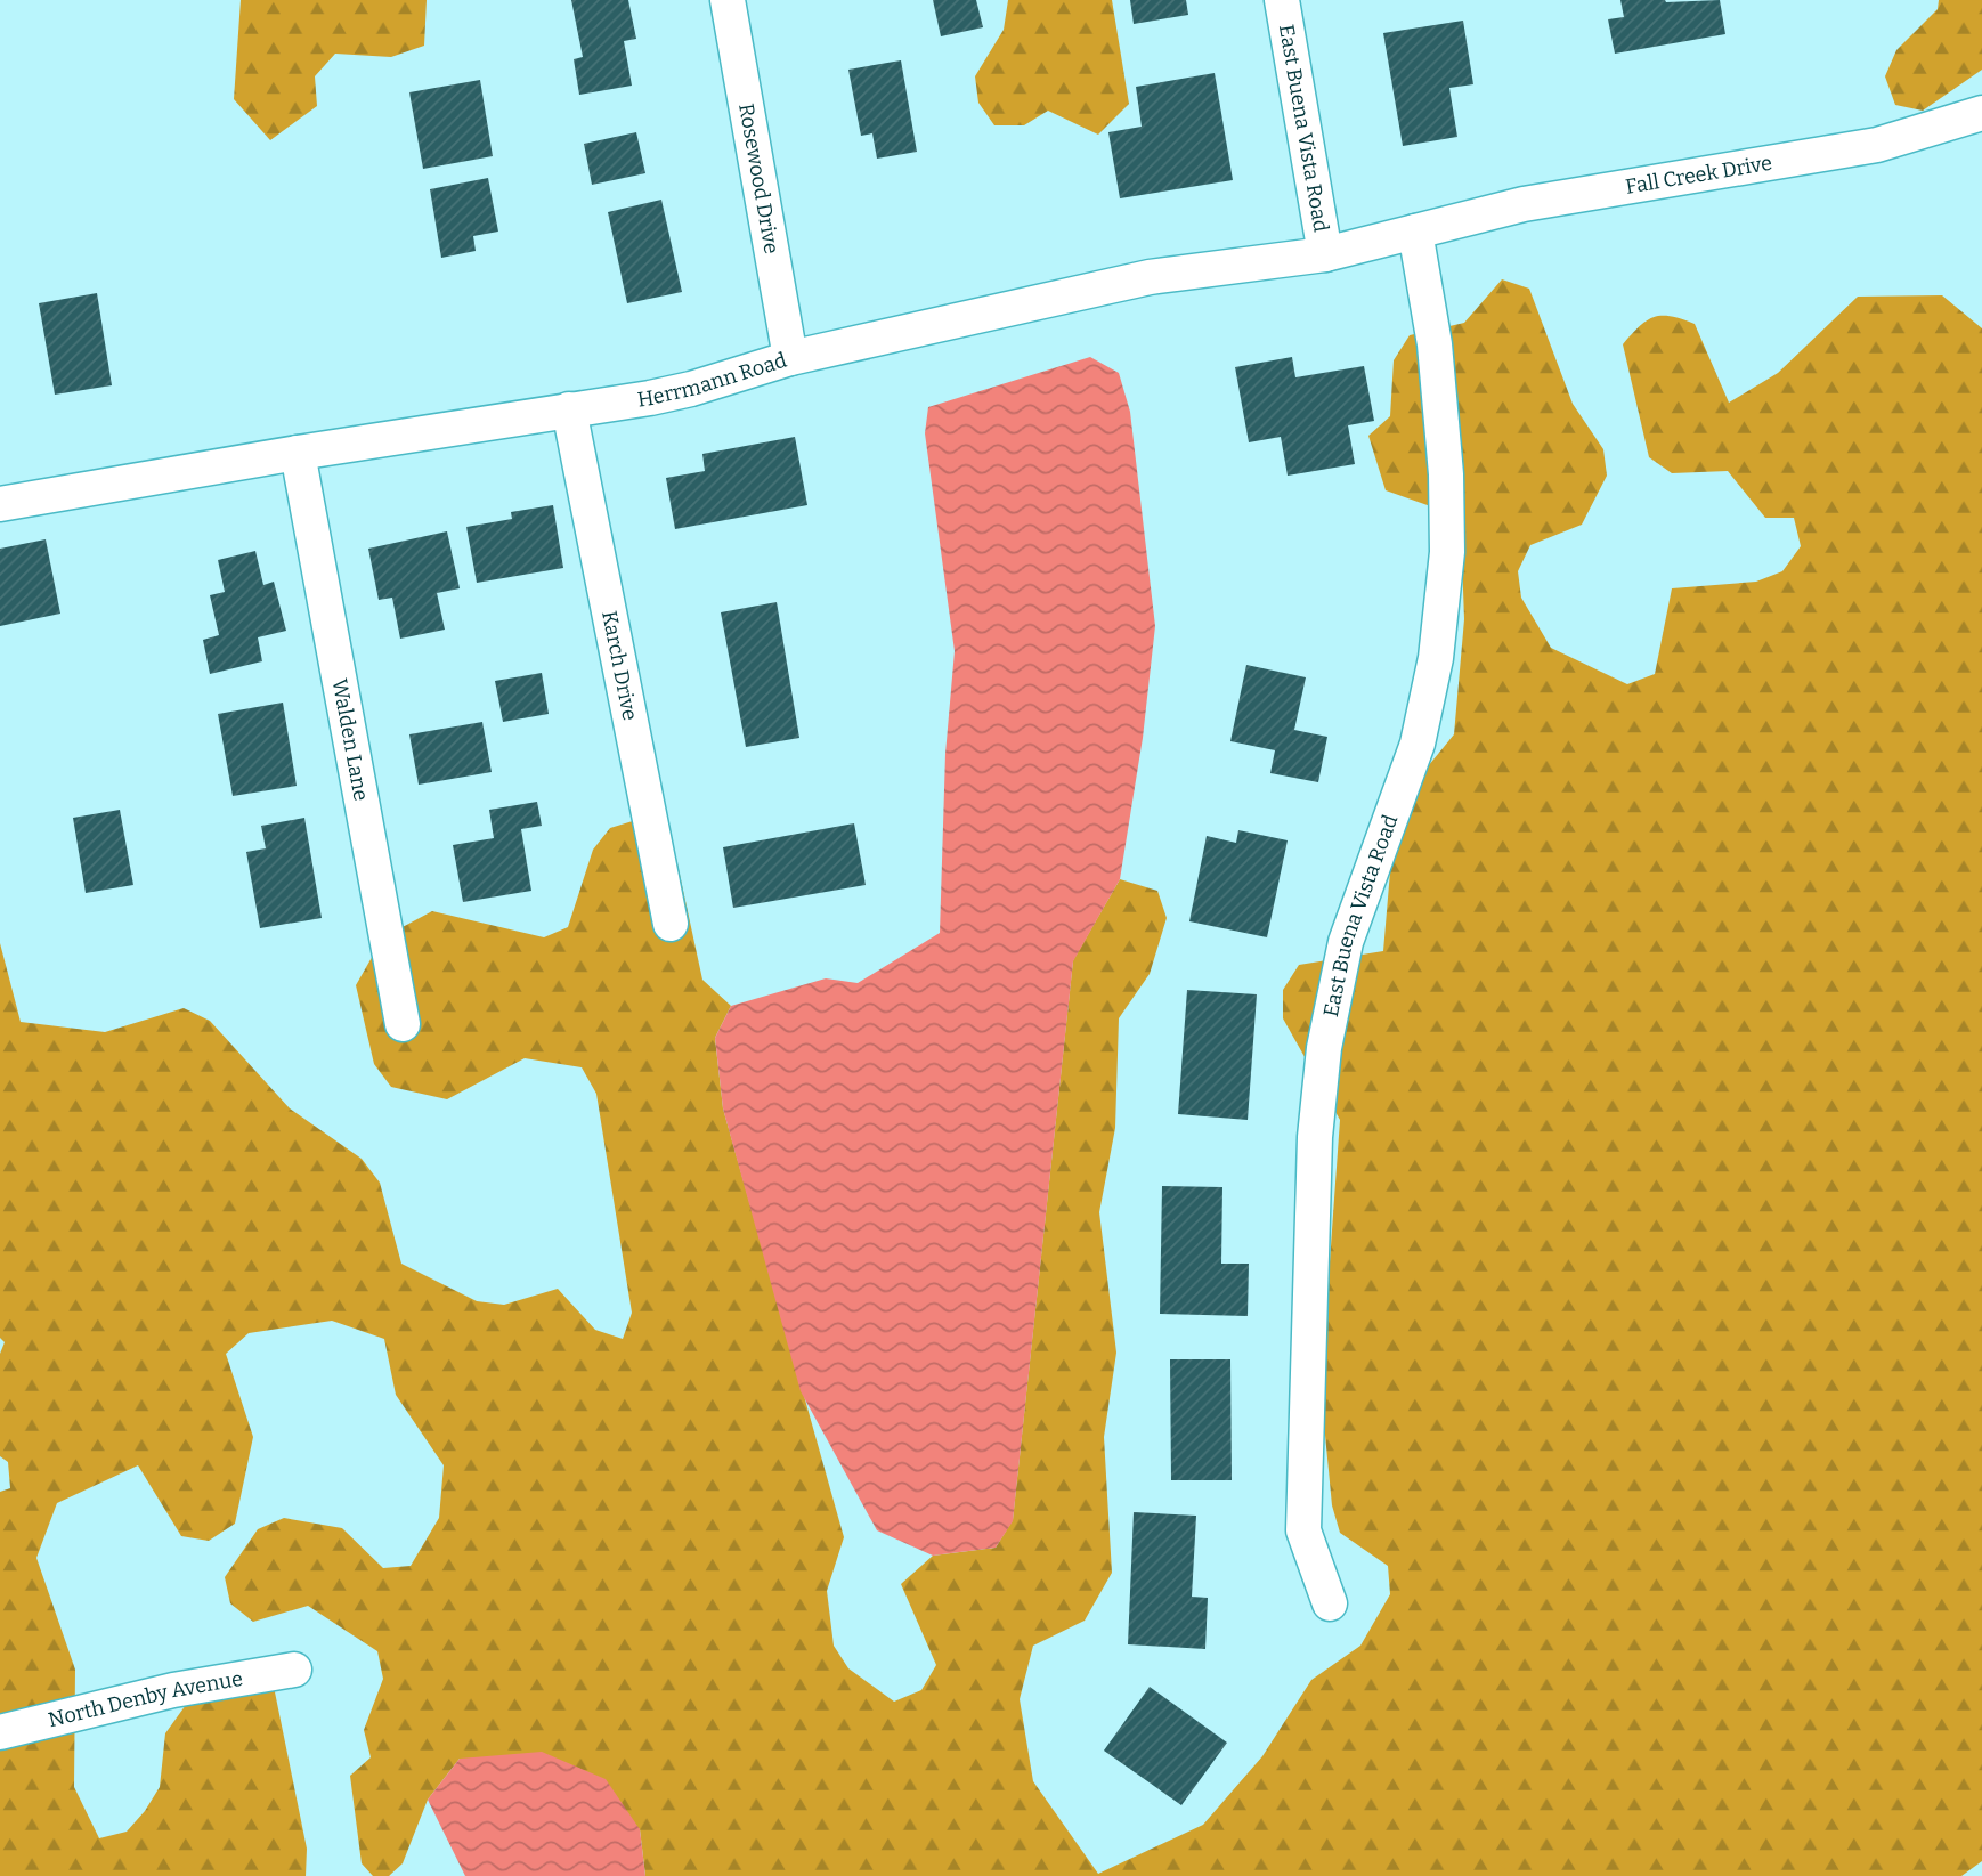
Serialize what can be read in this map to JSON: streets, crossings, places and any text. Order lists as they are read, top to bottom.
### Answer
{
  "streets": {
    "street": [
      "East Buena Vista Road",
      "Fall Creek Drive",
      "Rosewood Drive",
      "Herrmann Road",
      "Karch Drive",
      "Walden Lane",
      "North Denby Avenue"
    ]
  },
  "crossings": [
    ["East Buena Vista Road", "Fall Creek Drive"],
    ["East Buena Vista Road", "Herrmann Road"],
    ["Fall Creek Drive", "Herrmann Road"],
    ["Rosewood Drive", "Herrmann Road"],
    ["Herrmann Road", "Karch Drive"],
    ["Herrmann Road", "Walden Lane"]
  ]
}
